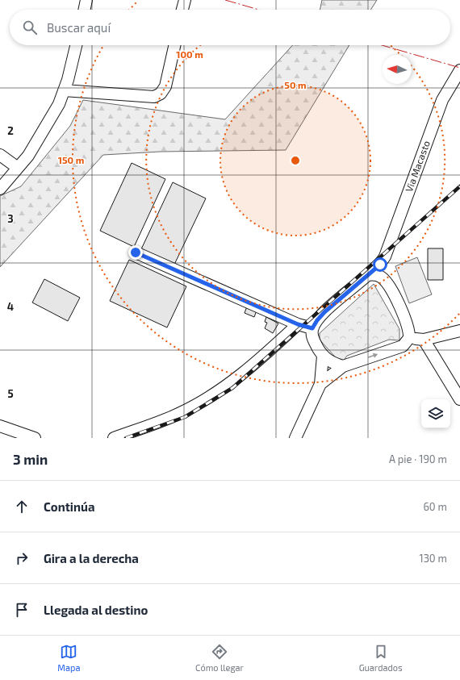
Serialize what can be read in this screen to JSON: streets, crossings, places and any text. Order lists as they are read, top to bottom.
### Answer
{
  "streets": {
    "street": ["Via Macasto"]
  },
  "north": "left",
  "page": {
    "search": "Buscar aquí",
    "heading": ["3 min", "A pie · 190 m"],
    "list": [
      ["Continúa", "60 m"],
      ["Gira a la derecha", "130 m"],
      "Llegada al destino"
    ],
    "nav": ["Mapa", "Cómo llegar", "Guardados"]
  },
  "grid": {
    "rows": [
      "2",
      "3",
      "4",
      "5"
    ]
  },
  "rings": ["100 m", "50 m", "150 m"]
}
